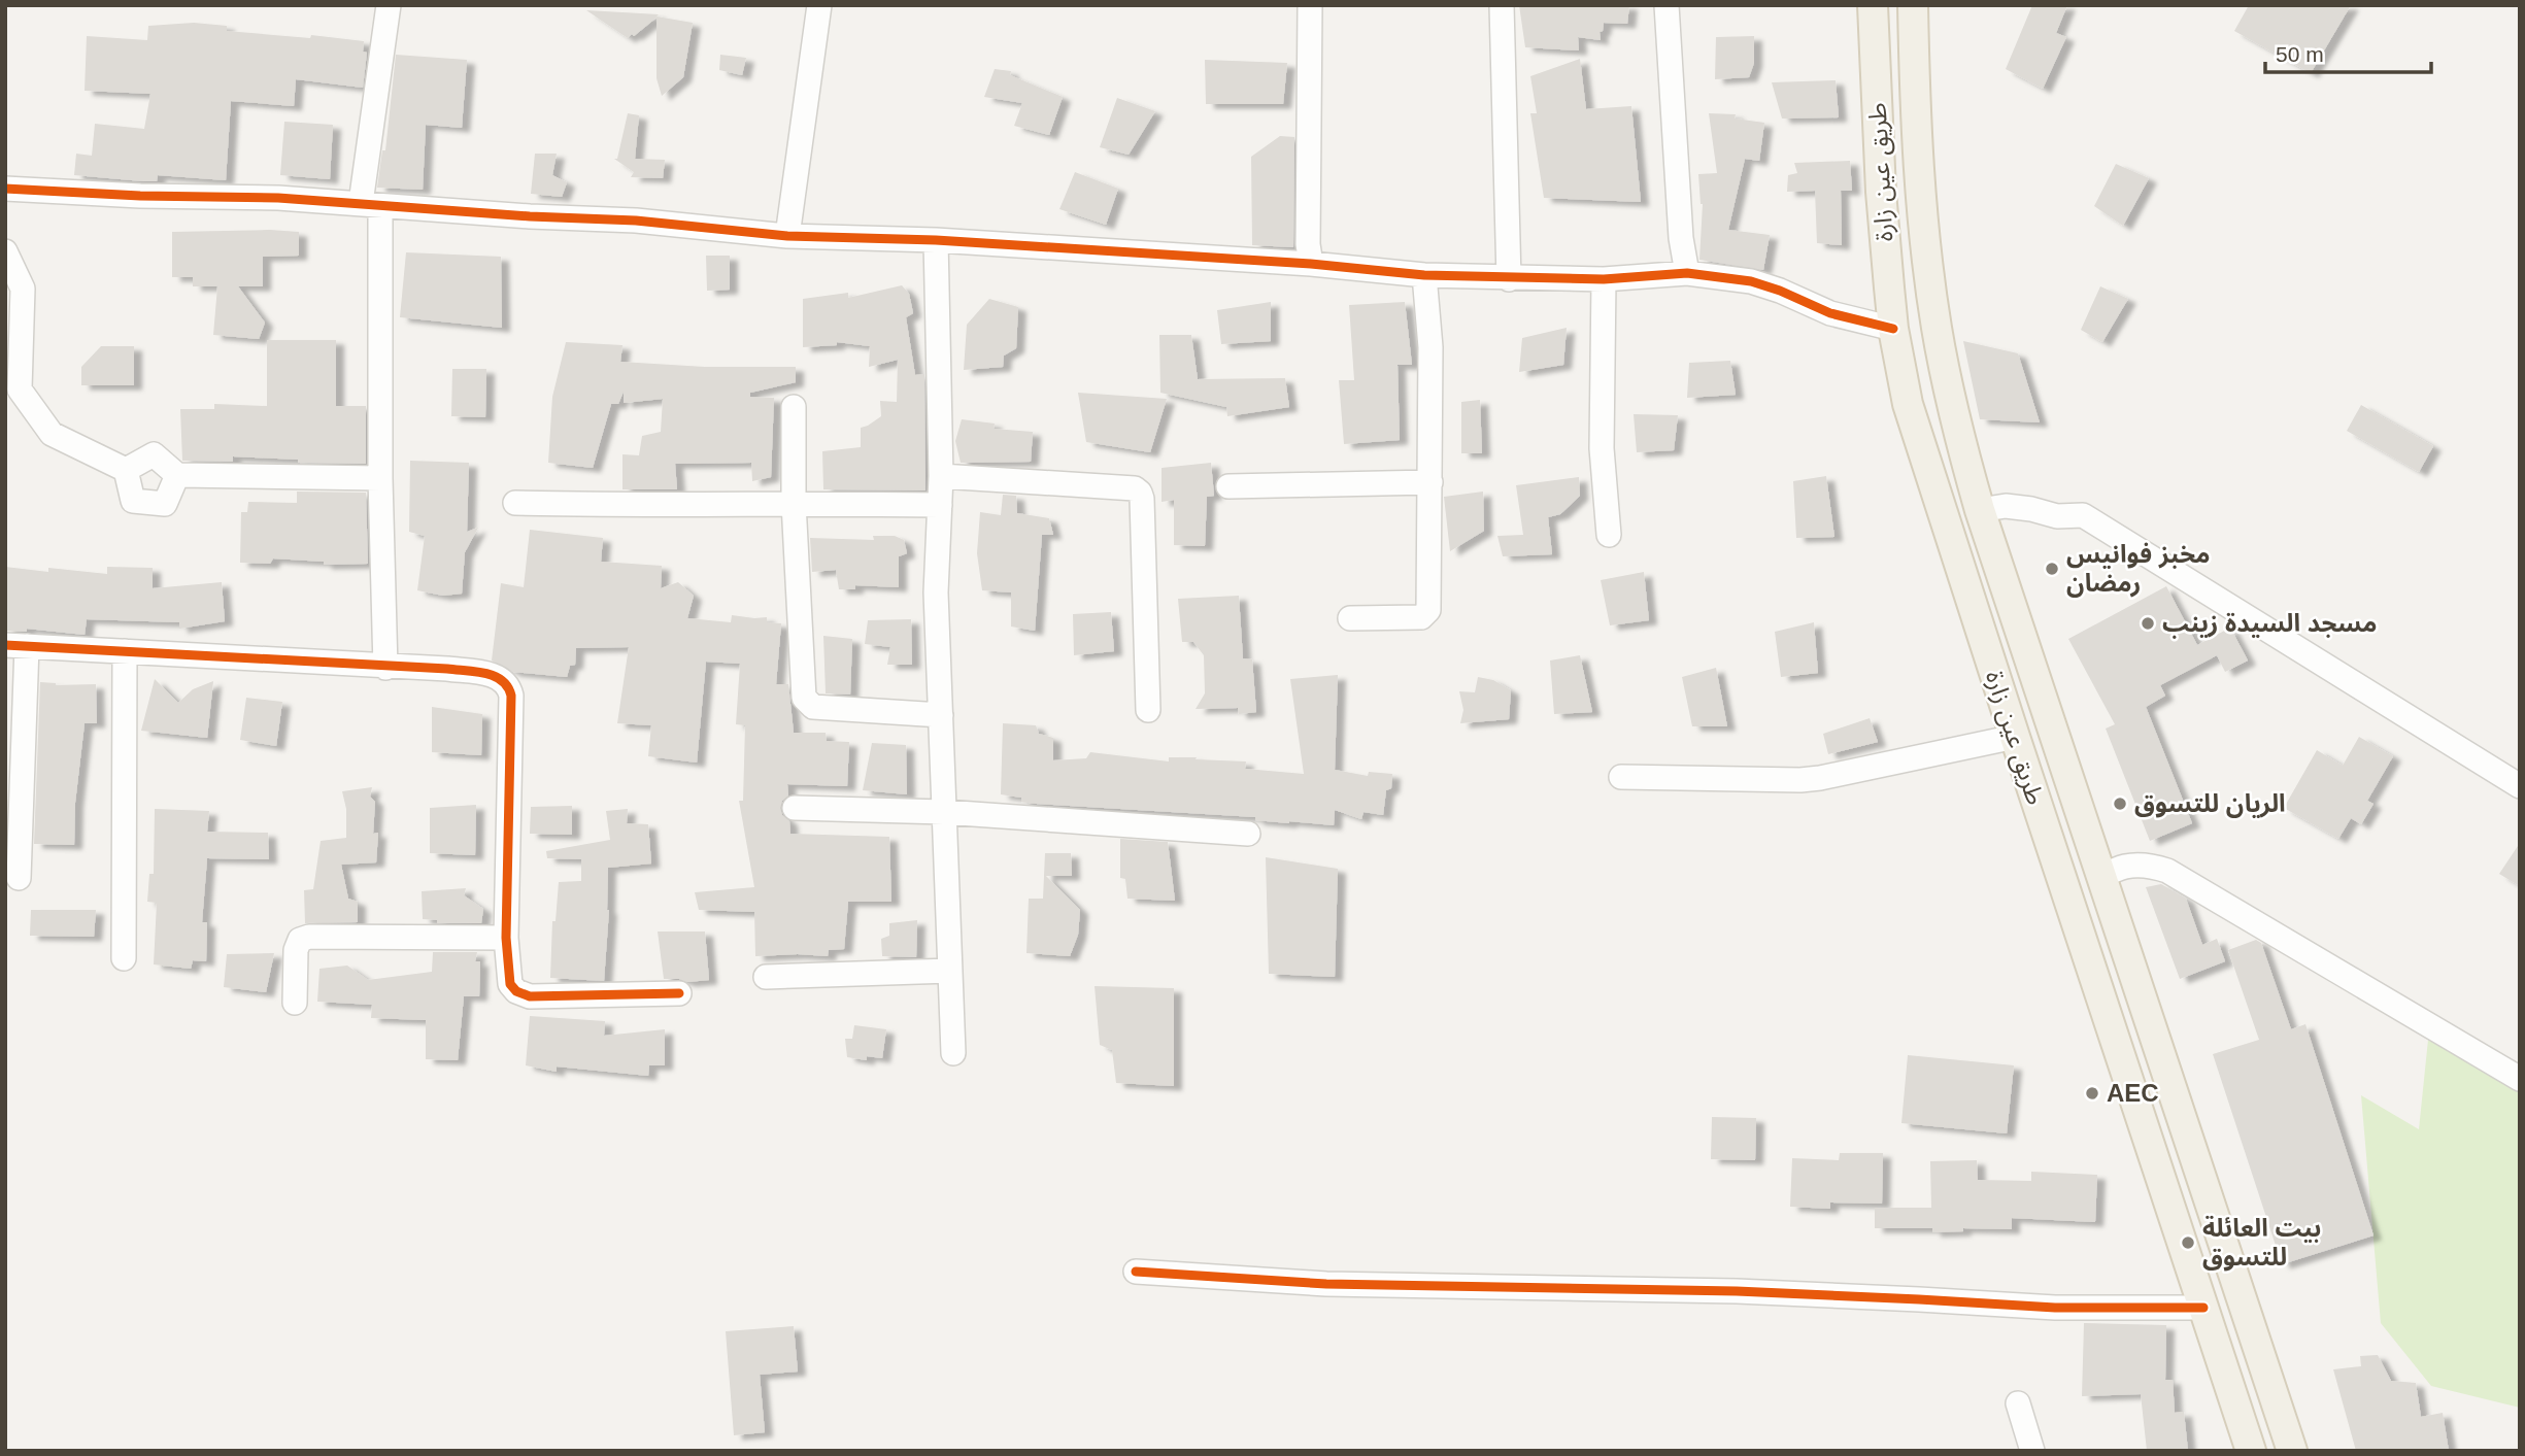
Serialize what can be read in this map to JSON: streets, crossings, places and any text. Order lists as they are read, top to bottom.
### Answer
{
  "streets": {
    "main road": ["طريق عين زارة"]
  },
  "places": [
    "مخبز فوانيس رمضان",
    "مسجد السيدة زينب",
    "الريان للتسوق",
    "AEC",
    "بيت العائلة للتسوق"
  ],
  "scale_bar": "50 m"
}
